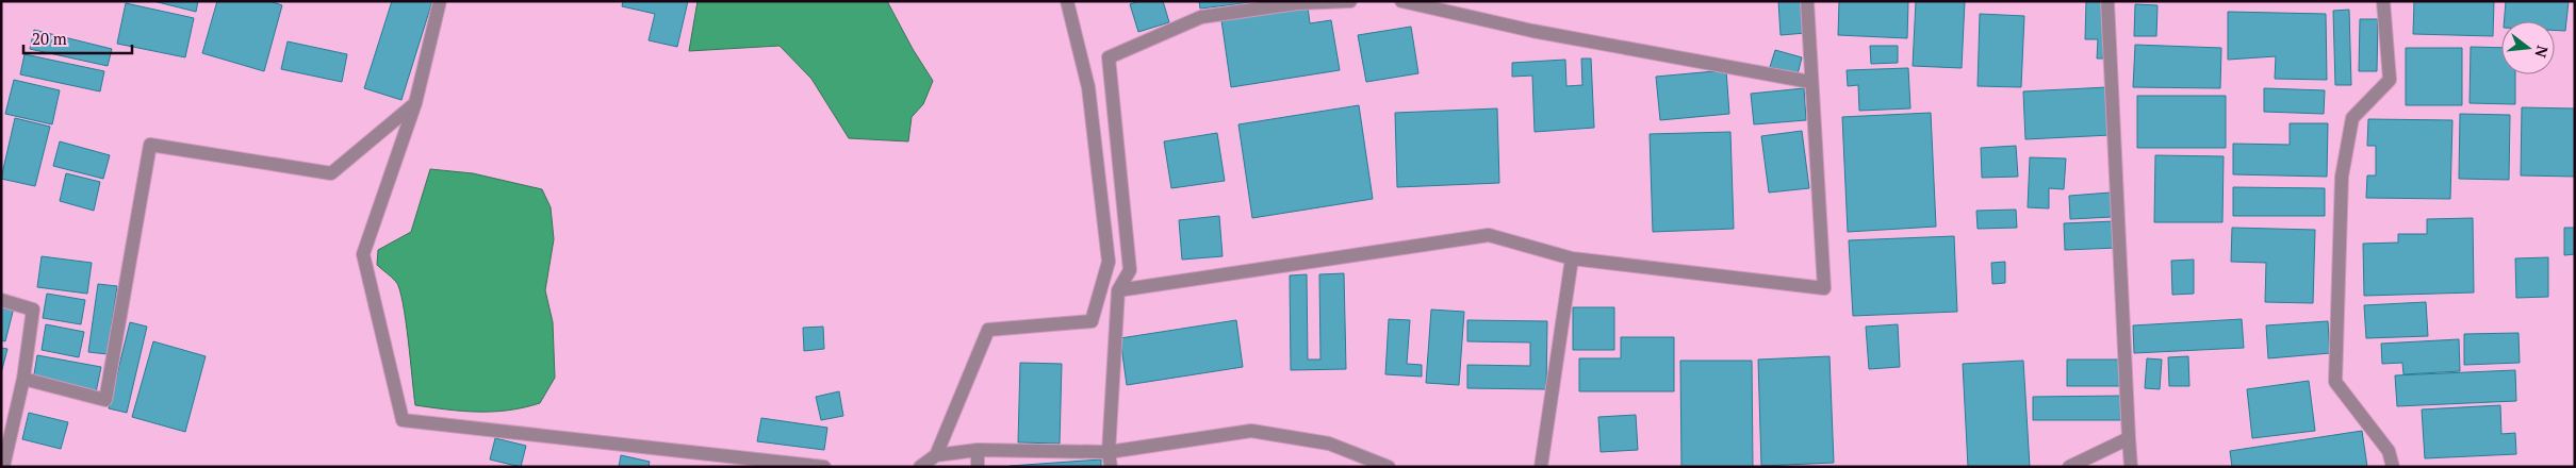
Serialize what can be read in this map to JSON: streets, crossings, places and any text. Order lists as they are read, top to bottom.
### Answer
{
  "scale_bar": "20 m",
  "north": "right"
}
